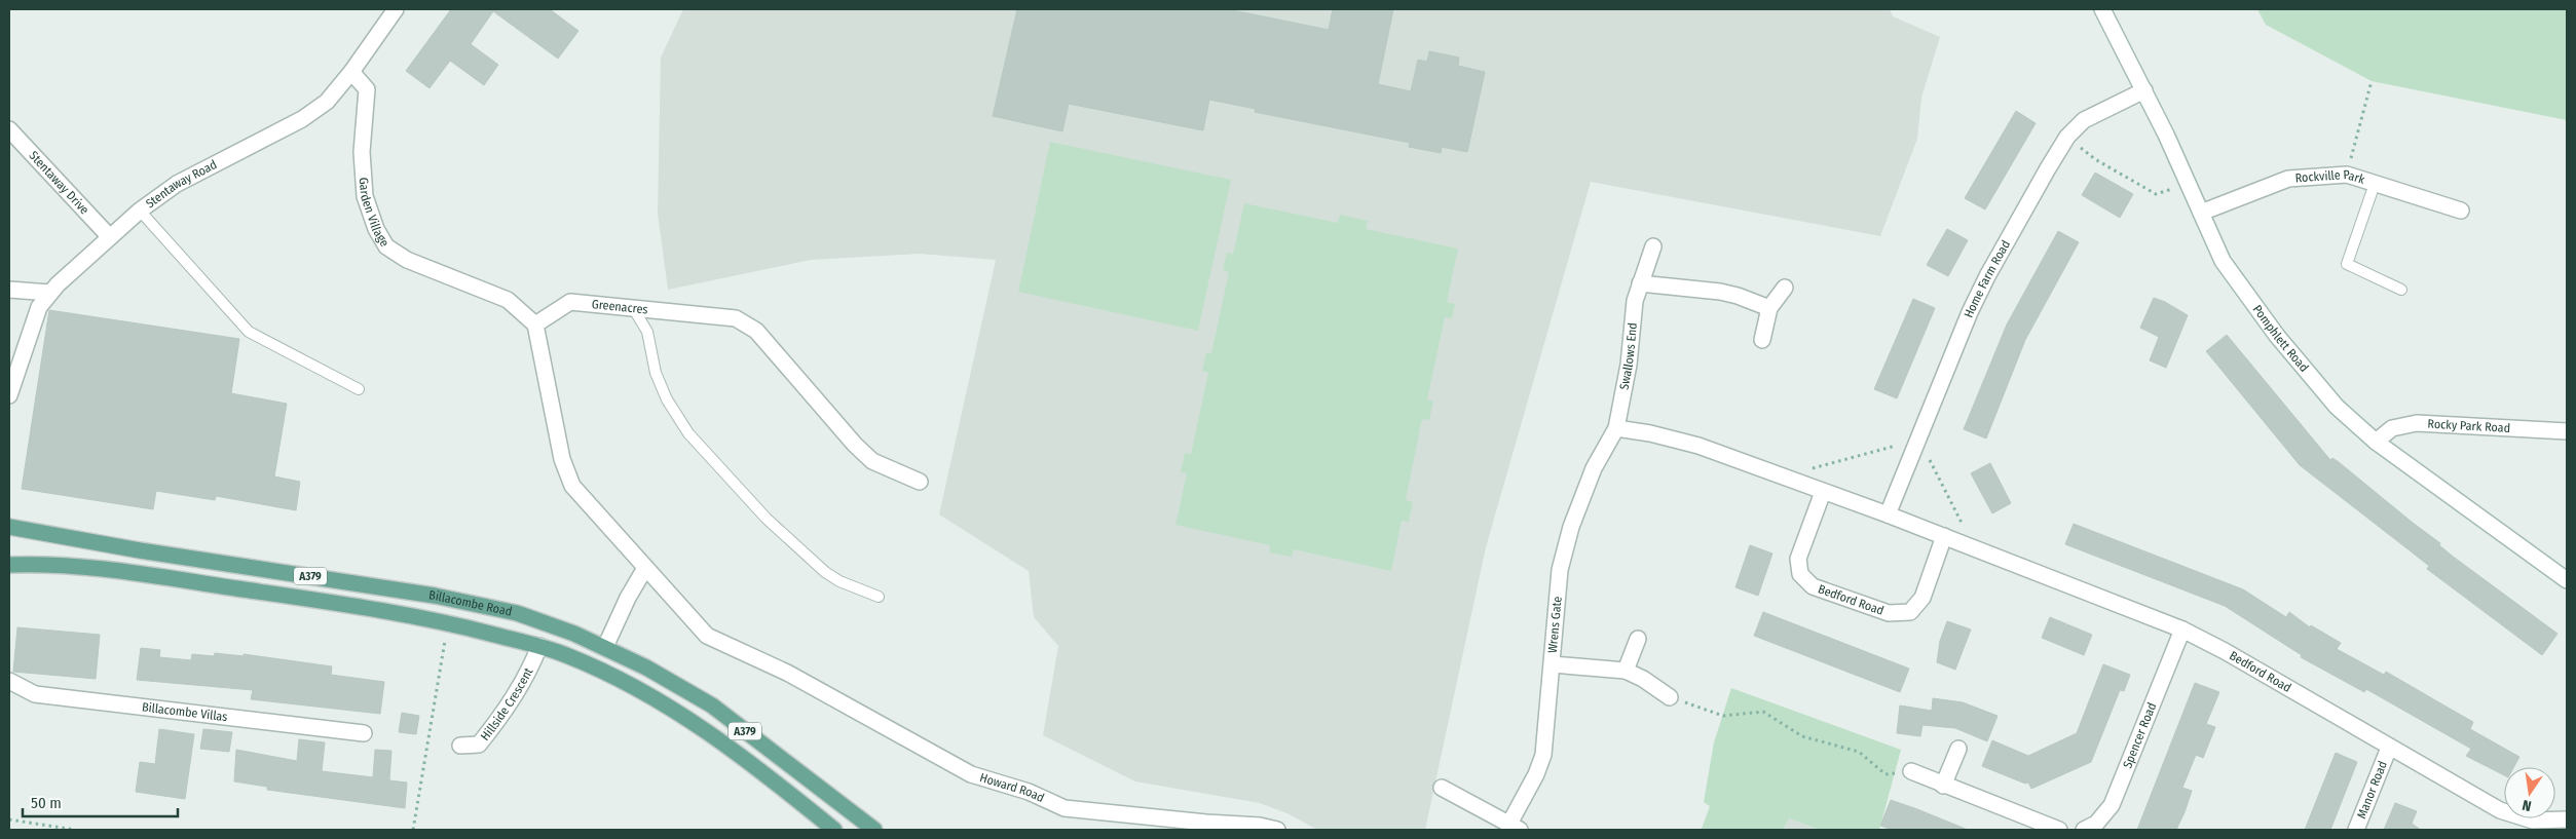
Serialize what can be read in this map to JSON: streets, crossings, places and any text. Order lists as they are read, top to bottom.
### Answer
{
  "streets": {
    "main road": ["A379", "Billacombe Road"],
    "street": [
      "Rockville Park",
      "Stentaway Drive",
      "Stentaway Road",
      "Garden Village",
      "Home Farm Road",
      "Greenacres",
      "Pomphlett Road",
      "Swallows End",
      "Rocky Park Road",
      "Bedford Road",
      "Wrens Gate",
      "Hillside Crescent",
      "Billacombe Villas",
      "Spencer Road",
      "Howard Road",
      "Manor Road"
    ]
  },
  "crossings": [
    ["Rockville Park", "Pomphlett Road"],
    ["Stentaway Drive", "Stentaway Road"],
    ["Stentaway Road", "Garden Village"],
    ["Garden Village", "Greenacres"],
    ["Home Farm Road", "Pomphlett Road"],
    ["Home Farm Road", "Bedford Road"],
    ["Pomphlett Road", "Rocky Park Road"],
    ["Swallows End", "Bedford Road"],
    ["Swallows End", "Wrens Gate"],
    ["Bedford Road", "Wrens Gate"],
    ["Bedford Road", "Spencer Road"],
    ["Bedford Road", "Manor Road"],
    ["Billacombe Road", "Hillside Crescent"]
  ],
  "scale_bar": "50 m",
  "north": "bottom"
}
